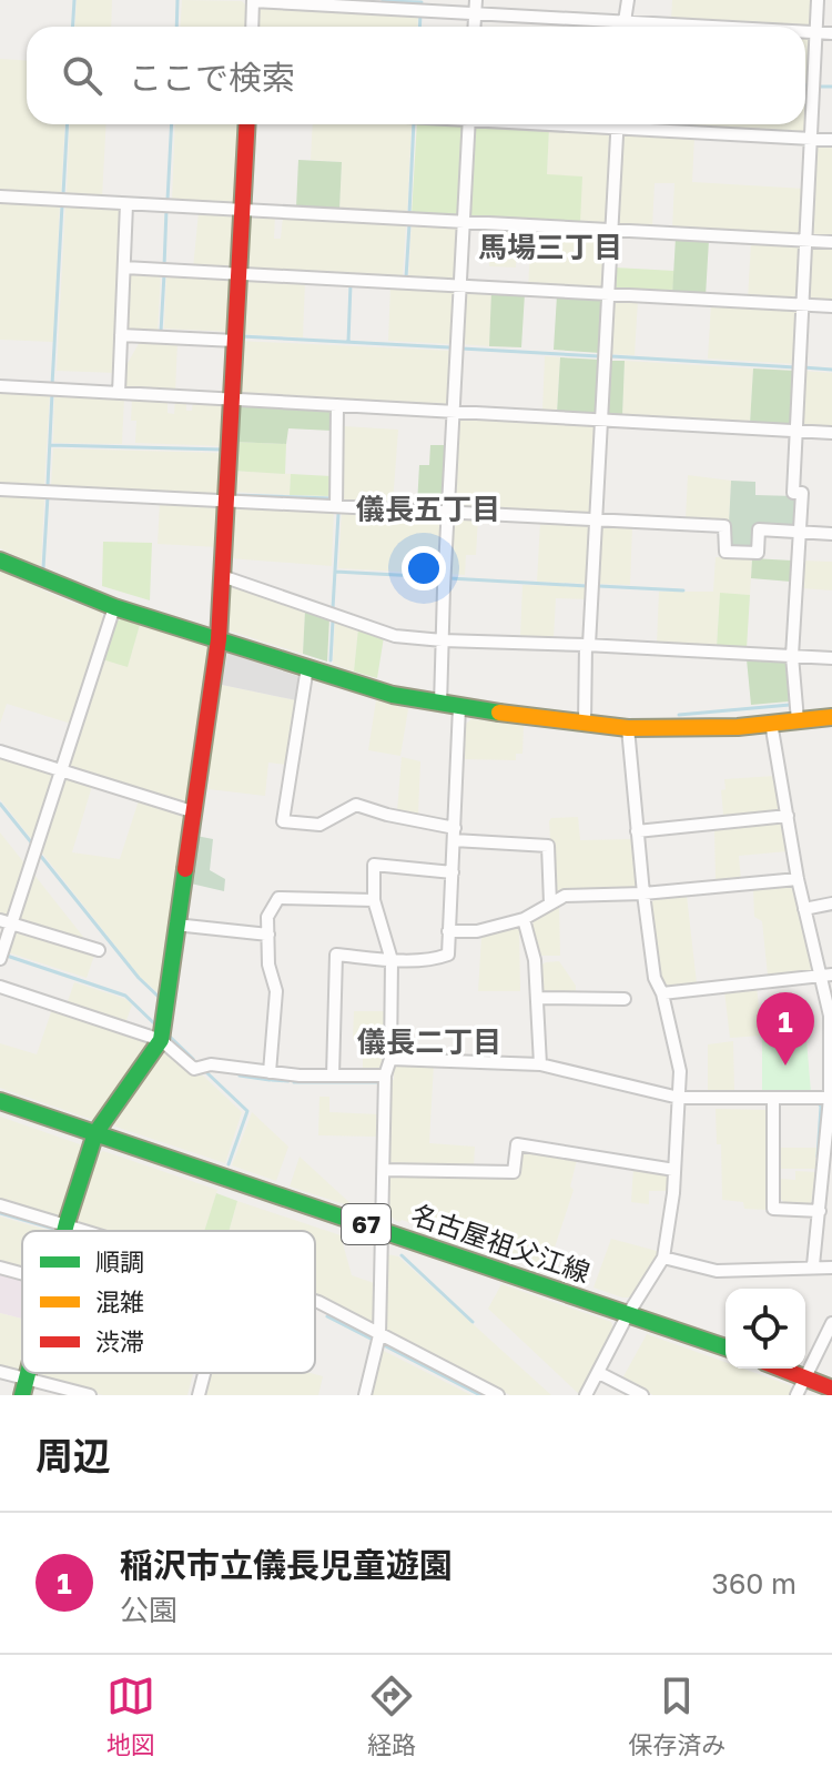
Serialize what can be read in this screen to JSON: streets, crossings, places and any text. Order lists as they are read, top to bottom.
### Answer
{
  "streets": {
    "street": ["67", "名古屋祖父江線"]
  },
  "districts": ["馬場三丁目", "儀長五丁目", "儀長二丁目"],
  "legend": ["順調", "混雑", "渋滞"],
  "page": {
    "search": "ここで検索",
    "pins": "1",
    "heading": "周辺",
    "list": [
      {
        "mark": "1",
        "name": "稲沢市立儀長児童遊園",
        "note": "公園",
        "value": "360 m"
      }
    ],
    "nav": ["地図", "経路", "保存済み"]
  }
}
